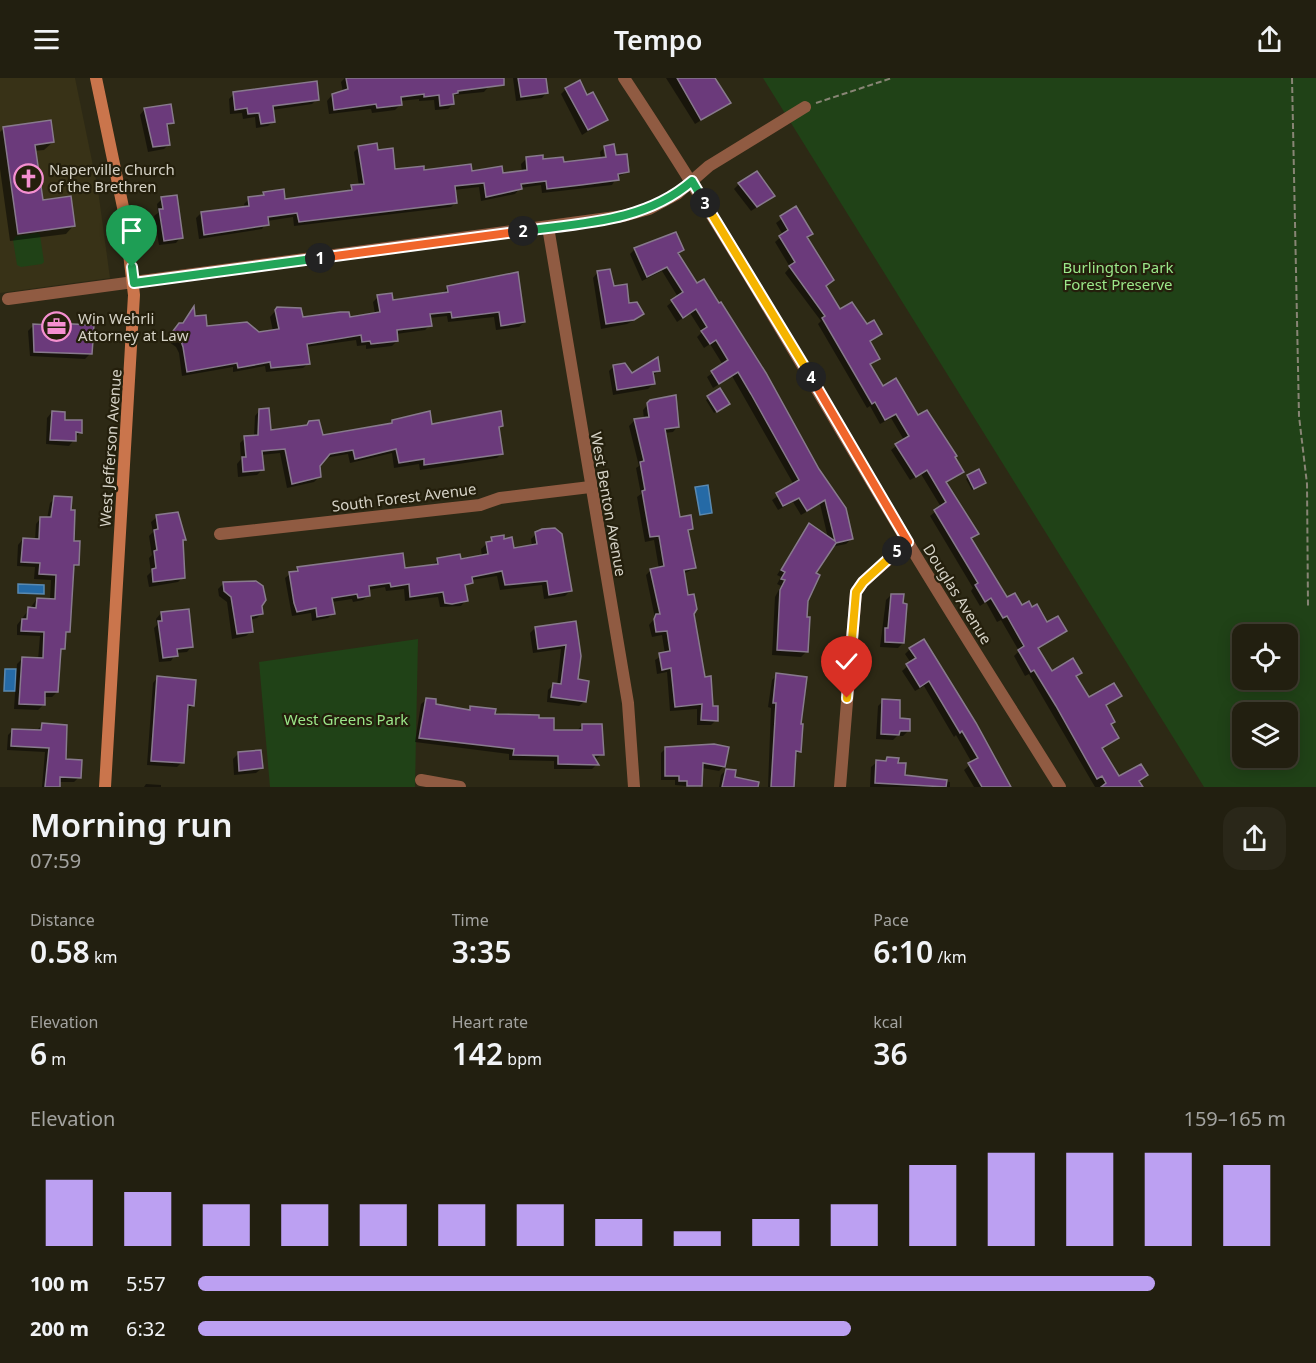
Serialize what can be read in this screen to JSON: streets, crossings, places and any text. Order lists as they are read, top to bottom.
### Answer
{
  "streets": {
    "street": [
      "West Jefferson Avenue",
      "South Forest Avenue",
      "West Benton Avenue",
      "Douglas Avenue"
    ]
  },
  "crossings": [
    ["South Forest Avenue", "West Benton Avenue"]
  ],
  "parks": ["Burlington Park Forest Preserve", "West Greens Park"],
  "places": {
    "church": ["Naperville Church of the Brethren"],
    "office": ["Win Wehrli Attorney at Law"]
  },
  "page": {
    "header": "Tempo",
    "pins": [
      "3",
      "2",
      "1",
      "4",
      "5"
    ],
    "heading": ["Morning run", "07:59"],
    "stats": [
      ["Distance", "0.58 km"],
      ["Time", "3:35"],
      ["Pace", "6:10 /km"],
      ["Elevation", "6 m"],
      ["Heart rate", "142 bpm"],
      ["kcal", "36"]
    ],
    "chart": ["Elevation", "159–165 m"],
    "list": [
      {
        "name": "100 m",
        "note": "5:57"
      },
      {
        "name": "200 m",
        "note": "6:32"
      }
    ]
  }
}
